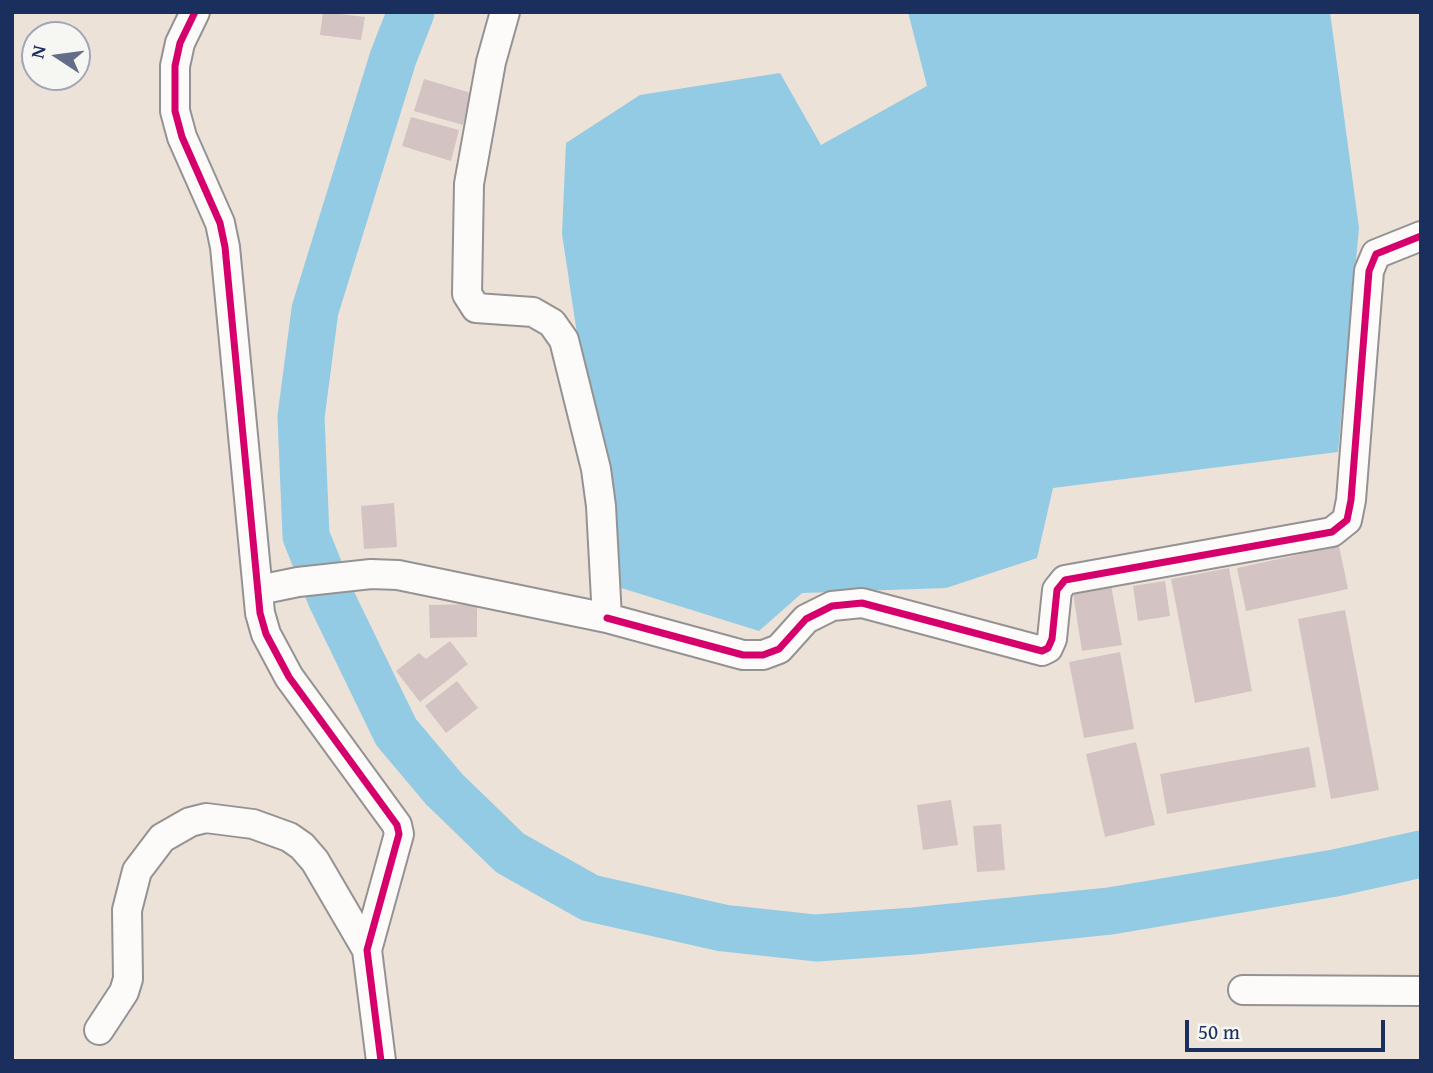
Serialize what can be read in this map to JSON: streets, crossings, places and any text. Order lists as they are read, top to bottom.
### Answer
{
  "scale_bar": "50 m",
  "north": "left"
}
